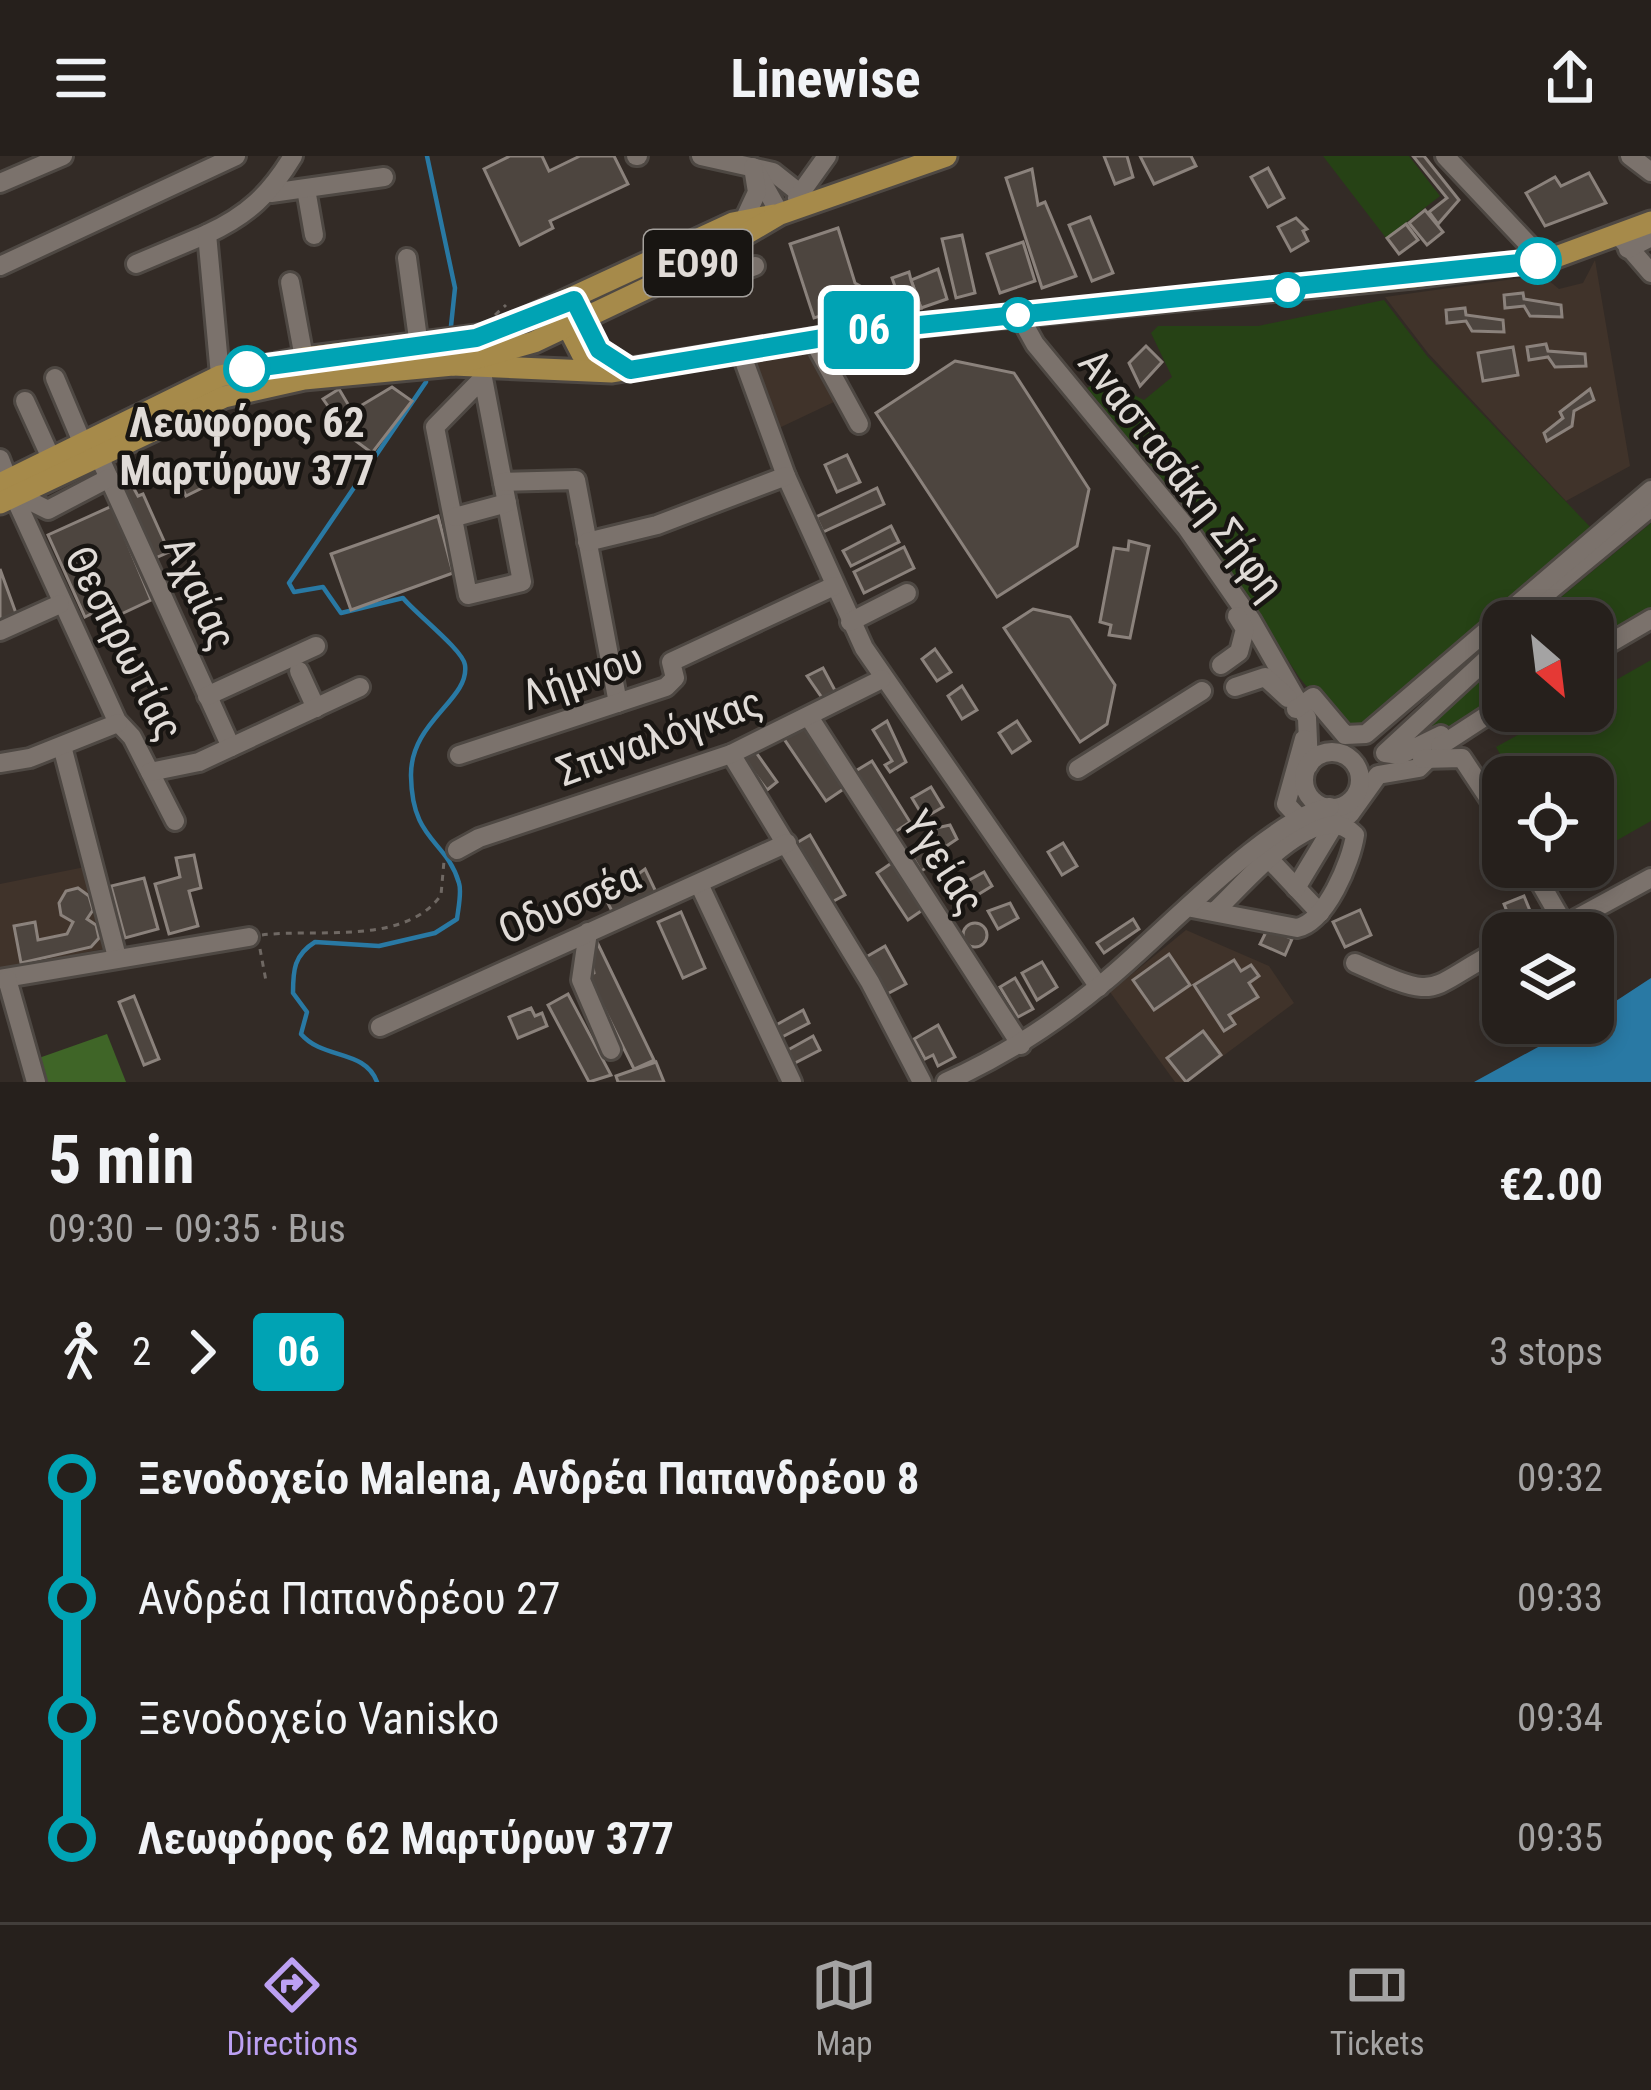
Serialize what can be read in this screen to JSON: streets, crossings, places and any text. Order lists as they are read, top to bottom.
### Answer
{
  "streets": {
    "main road": ["ΕΟ90"],
    "street": [
      "Αναστασάκη Σήφη",
      "Αχαίας",
      "Θεσπρωτίας",
      "Λήμνου",
      "Σπιναλόγκας",
      "Υγείας",
      "Οδυσσέα"
    ]
  },
  "crossings": [
    ["ΕΟ90", "Αχαίας"],
    ["ΕΟ90", "Θεσπρωτίας"],
    ["Σπιναλόγκας", "Υγείας"]
  ],
  "places": ["Λεωφόρος 62 Μαρτύρων 377"],
  "lines": ["bus line 06"],
  "north": "bottom right",
  "page": {
    "header": "Linewise",
    "on_map": "06",
    "heading": ["5 min", "09:30 – 09:35 · Bus", "€2.00"],
    "legs": ["2", "06", "3 stops"],
    "list": [
      {
        "name": "Ξενοδοχείο Malena, Ανδρέα Παπανδρέου 8",
        "value": "09:32"
      },
      {
        "name": "Ανδρέα Παπανδρέου 27",
        "value": "09:33"
      },
      {
        "name": "Ξενοδοχείο Vanisko",
        "value": "09:34"
      },
      {
        "name": "Λεωφόρος 62 Μαρτύρων 377",
        "value": "09:35"
      }
    ],
    "tabs": ["Directions", "Map", "Tickets"]
  }
}
